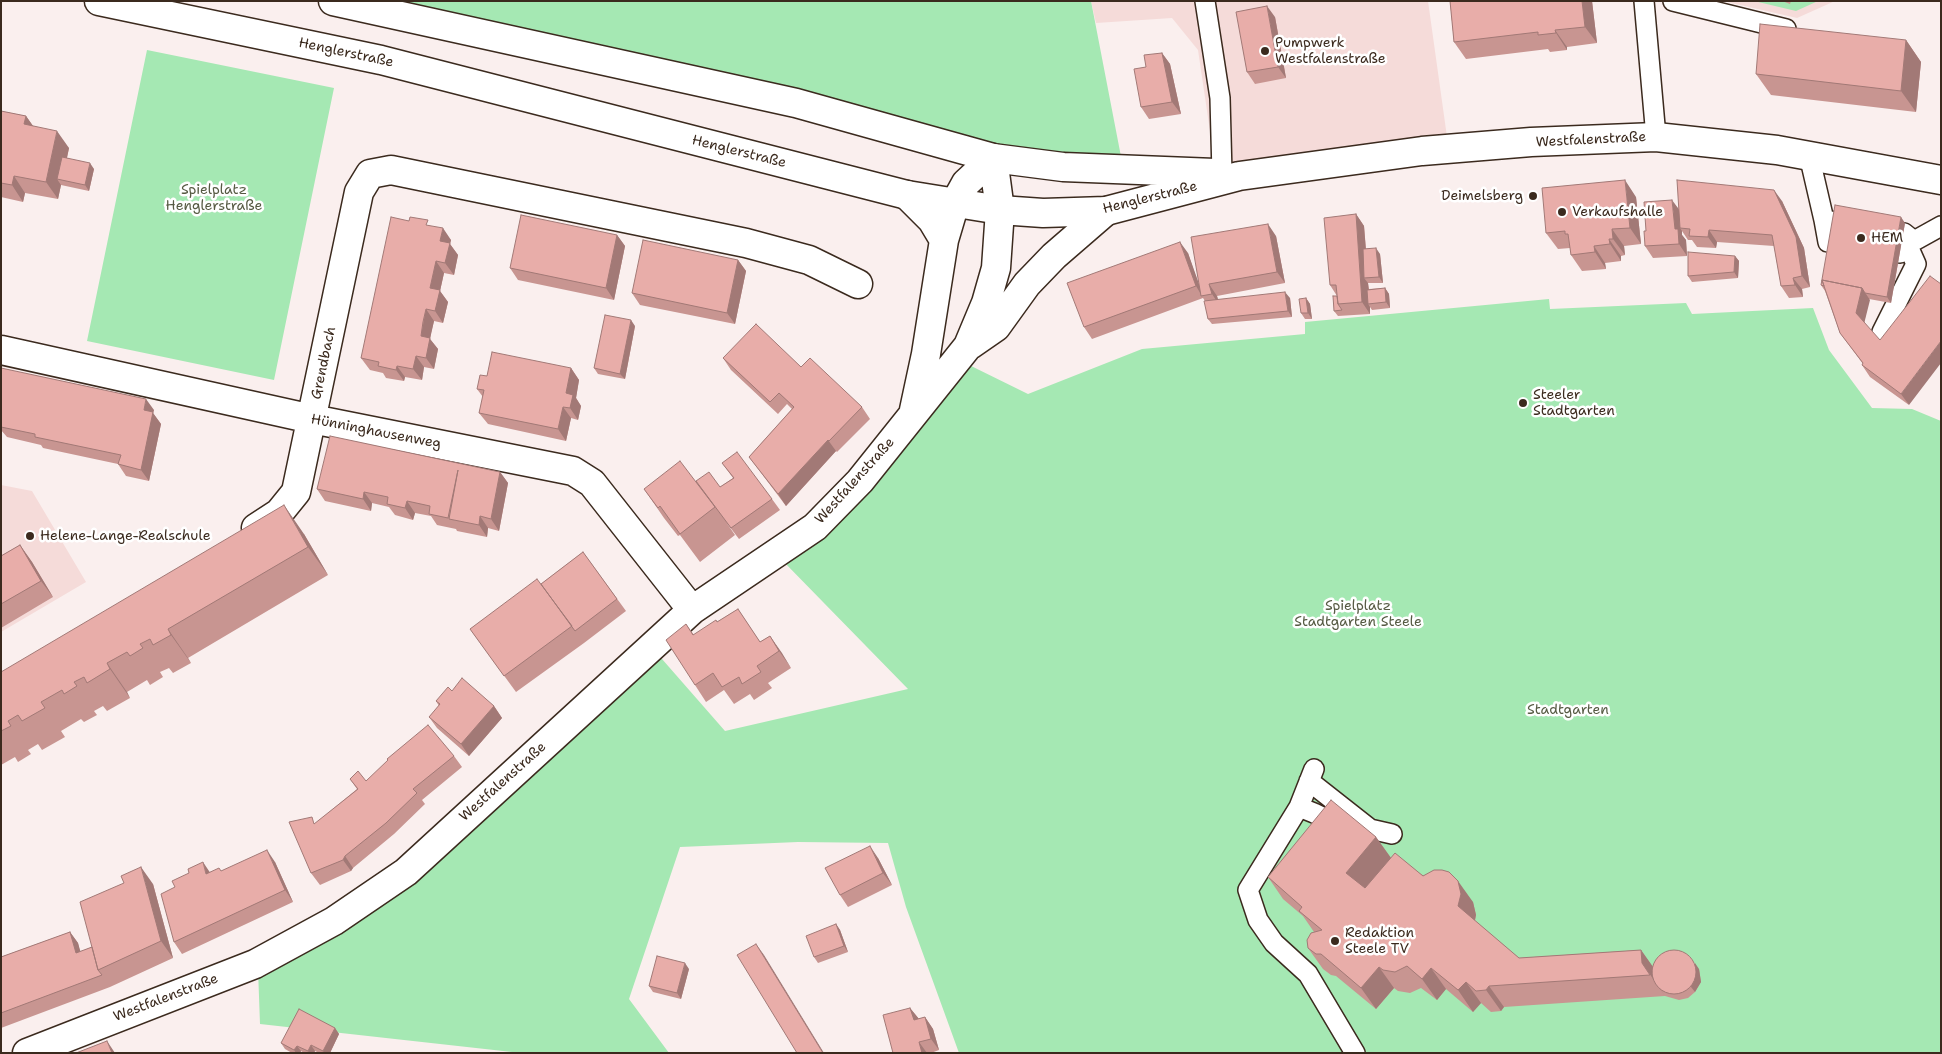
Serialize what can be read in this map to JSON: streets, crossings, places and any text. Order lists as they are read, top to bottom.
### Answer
{
  "streets": {
    "street": [
      "Henglerstraße",
      "Westfalenstraße",
      "Grendbach",
      "Hünninghausenweg"
    ]
  },
  "crossings": [
    ["Henglerstraße", "Westfalenstraße"],
    ["Westfalenstraße", "Hünninghausenweg"],
    ["Grendbach", "Hünninghausenweg"]
  ],
  "parks": ["Spielplatz Henglerstraße", "Spielplatz Stadtgarten Steele", "Stadtgarten"],
  "places": [
    "Pumpwerk Westfalenstraße",
    "Deimelsberg",
    "Verkaufshalle",
    "HEM",
    "Steeler Stadtgarten",
    "Helene-Lange-Realschule",
    "Redaktion Steele TV"
  ]
}
